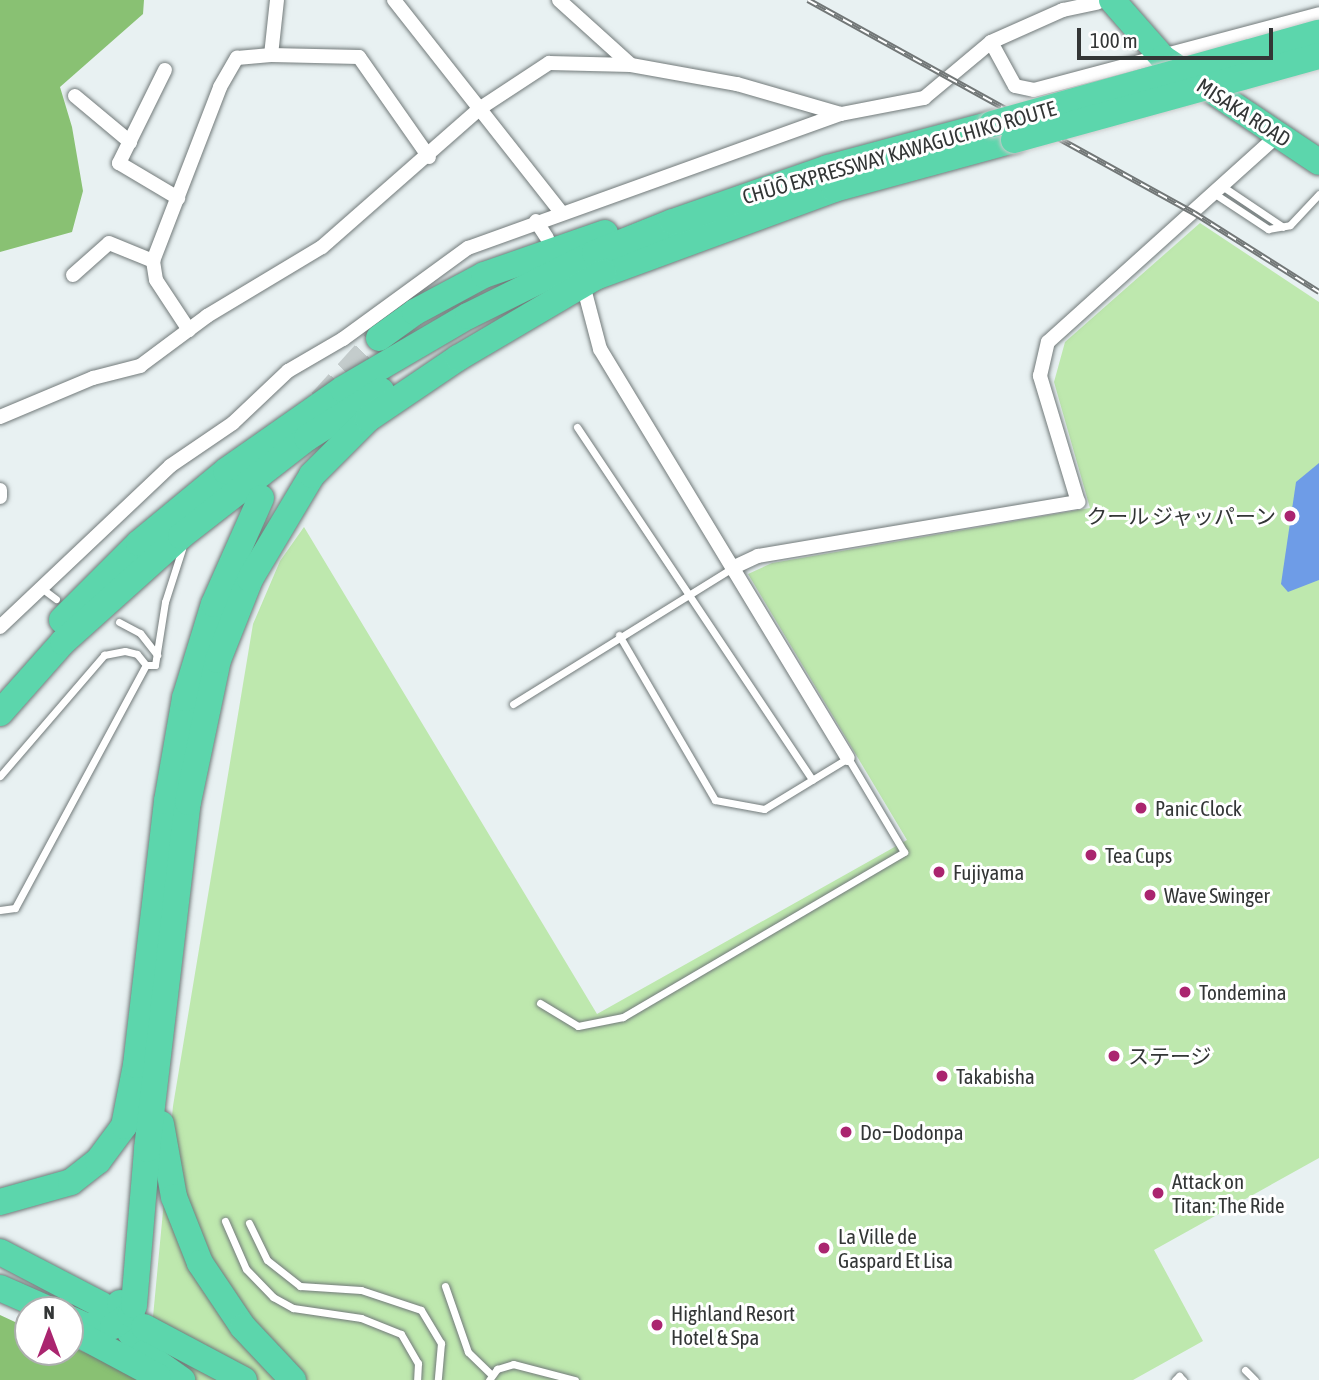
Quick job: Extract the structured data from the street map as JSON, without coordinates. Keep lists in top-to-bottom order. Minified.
{"streets":{"highway":["MISAKA ROAD","CHŪŌ EXPRESSWAY KAWAGUCHIKO ROUTE"]},"places":["クール ジャッパーン","Panic Clock","Tea Cups","Fujiyama","Wave Swinger","Tondemina","ステージ","Takabisha","DoｰDodonpa","Attack on Titan: The Ride","La Ville de Gaspard Et Lisa","Highland Resort Hotel & Spa"],"scale_bar":"100 m","north":"top"}
